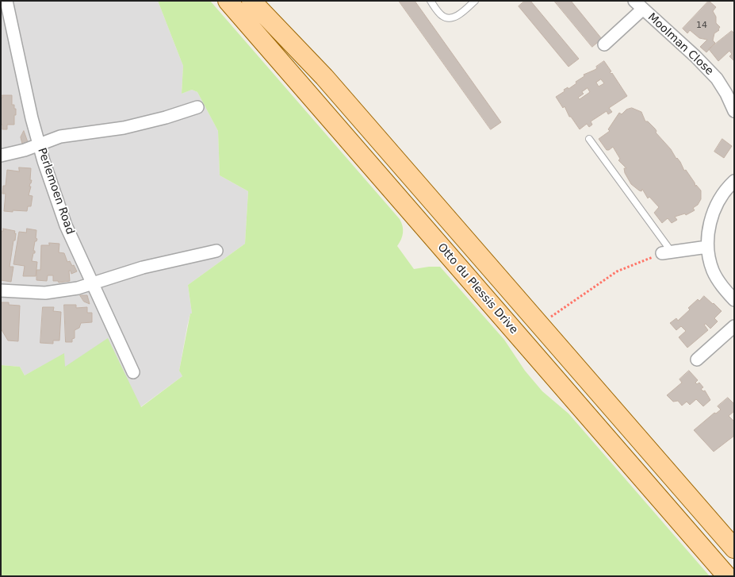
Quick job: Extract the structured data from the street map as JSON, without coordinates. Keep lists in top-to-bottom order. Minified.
{"streets":{"main road":["Otto du Plessis Drive"],"street":["Moolman Close","Perlemoen Road"]},"house_numbers":["14"]}
